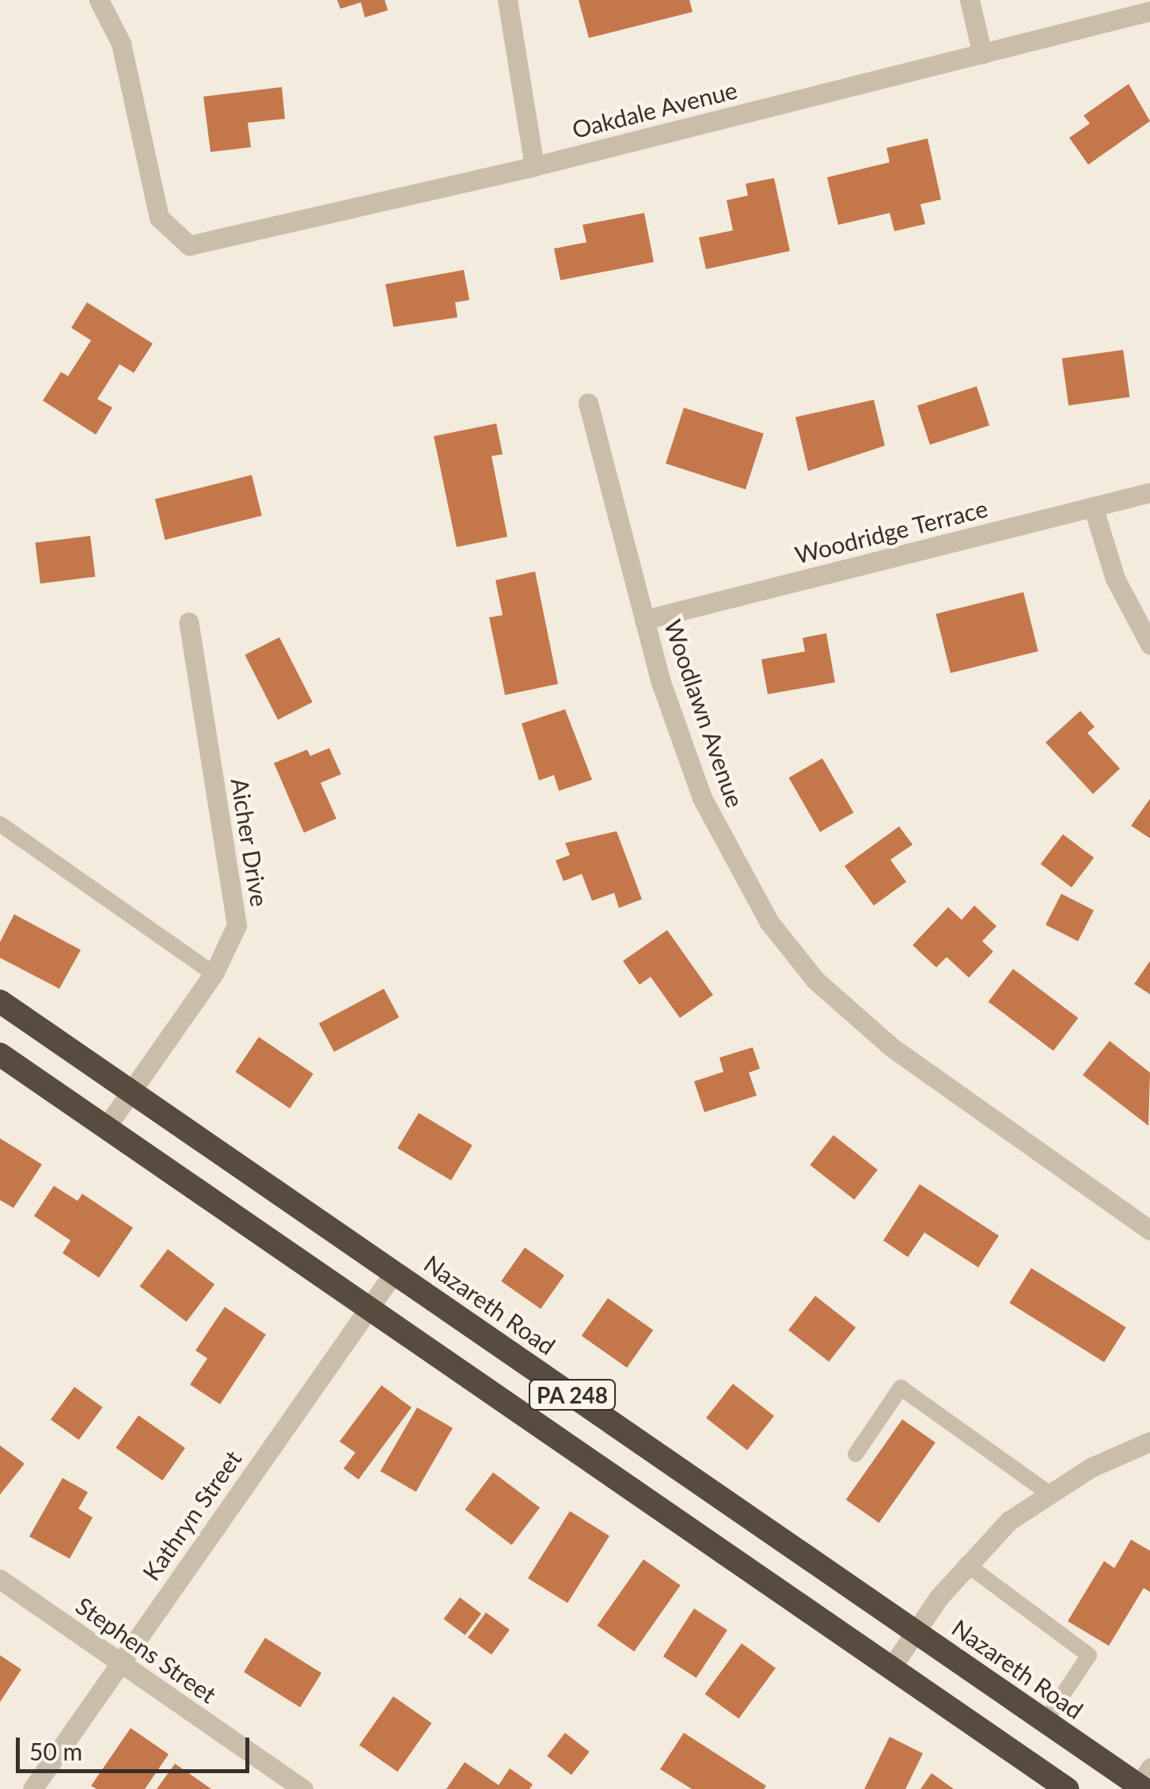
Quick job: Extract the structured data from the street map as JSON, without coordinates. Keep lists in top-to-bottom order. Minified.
{"streets":{"highway":["Nazareth Road","PA 248"],"street":["Oakdale Avenue","Woodridge Terrace","Woodlawn Avenue","Aicher Drive","Kathryn Street","Stephens Street"]},"crossings":[["Woodridge Terrace","Woodlawn Avenue"],["Aicher Drive","Nazareth Road"],["Aicher Drive","PA 248"],["Nazareth Road","Kathryn Street"],["PA 248","Kathryn Street"],["Kathryn Street","Stephens Street"]],"scale_bar":"50 m"}
